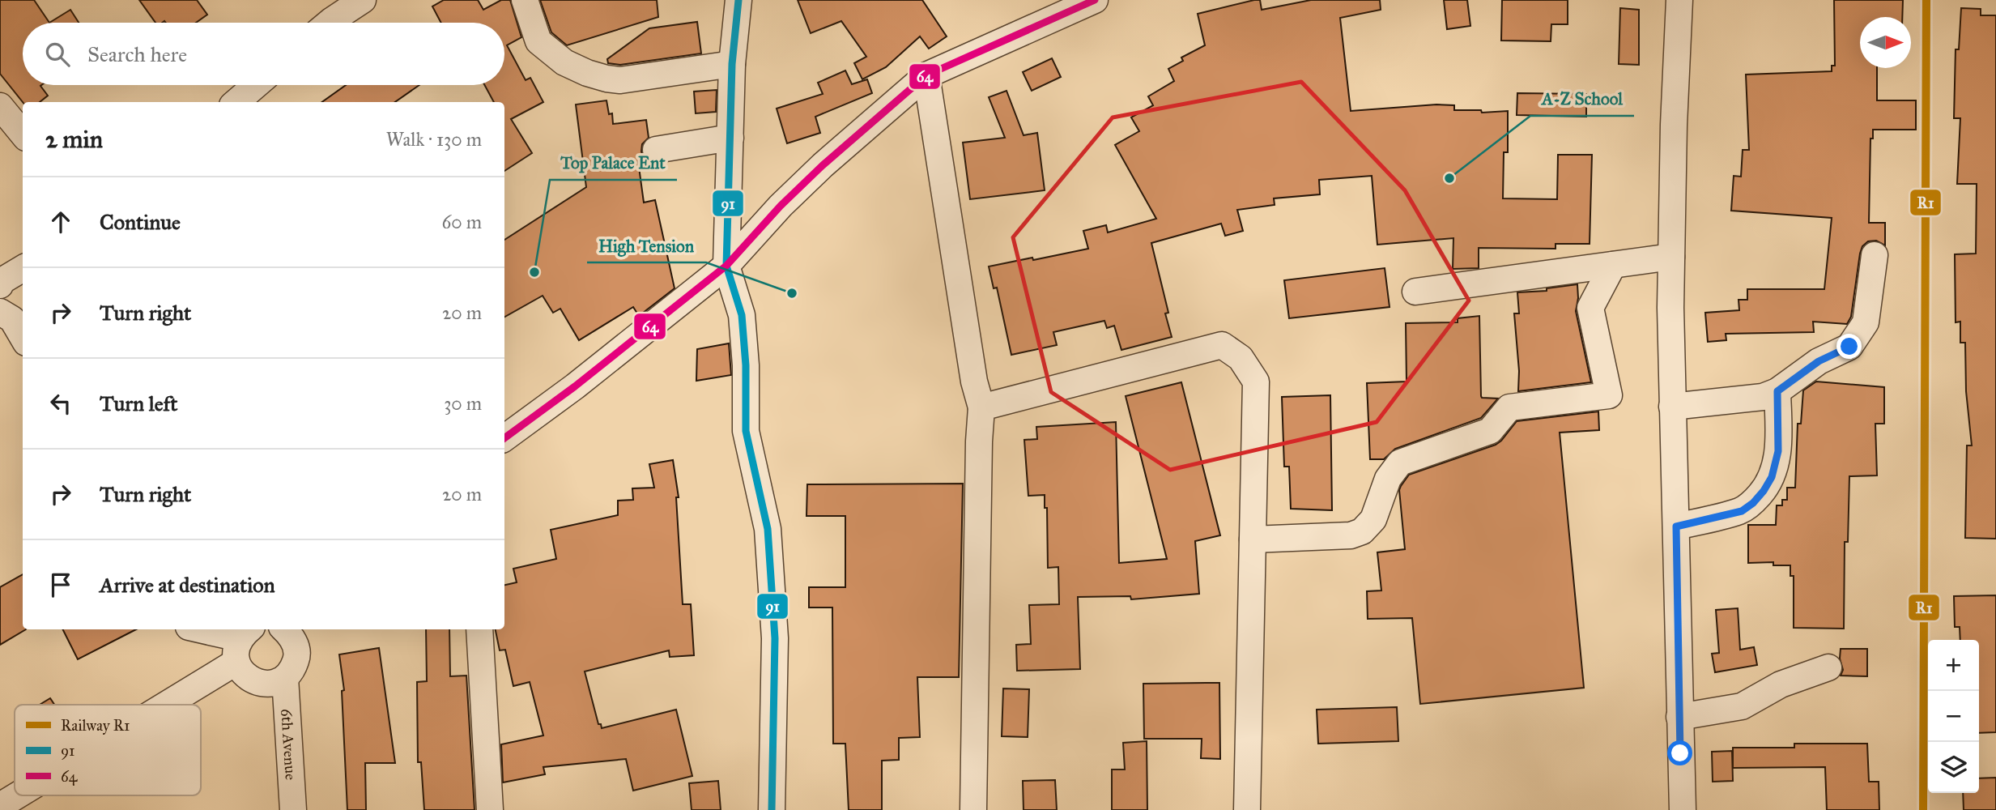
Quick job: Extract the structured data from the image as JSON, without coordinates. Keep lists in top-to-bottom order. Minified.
{"streets":{"street":["6th Avenue"]},"places":["A-Z School","Top Palace Ent","High Tension"],"lines":["rail line R1","transit line 91","transit line 64"],"legend":["Railway R1","91","64"],"north":"right","page":{"search":"Search here","heading":["2 min","Walk · 130 m"],"list":[["Continue","60 m"],["Turn right","20 m"],["Turn left","30 m"],["Turn right","20 m"],"Arrive at destination"],"map_buttons":["+","−"]}}
